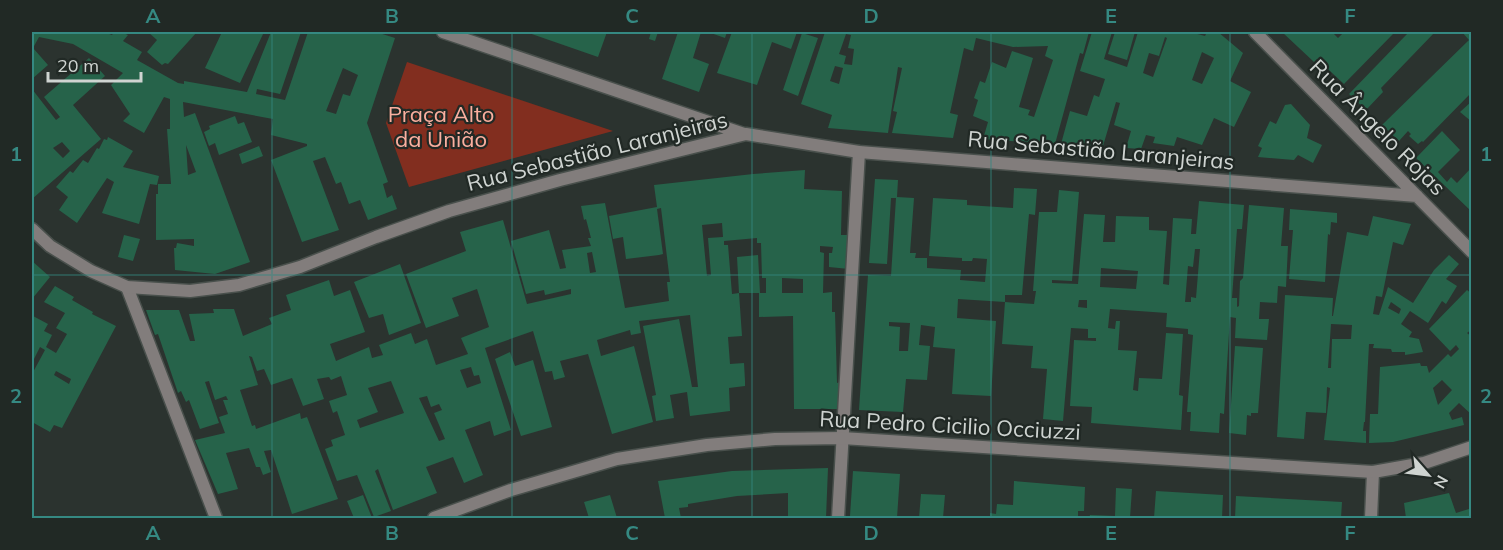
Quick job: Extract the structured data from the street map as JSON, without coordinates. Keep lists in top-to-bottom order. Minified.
{"streets":{"street":["Rua Ângelo Rojas","Rua Sebastião Laranjeiras","Rua Pedro Cicilio Occiuzzi"]},"crossings":[["Rua Ângelo Rojas","Rua Sebastião Laranjeiras"]],"parks":["Praça Alto da União"],"scale_bar":"20 m","north":"bottom right","grid":{"columns":["A","B","C","D","E","F"],"rows":["1","2"]}}
